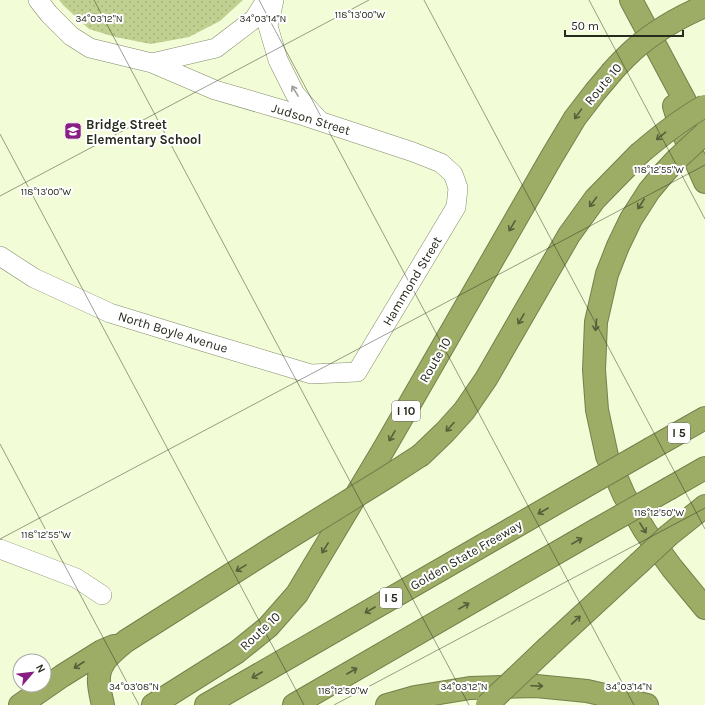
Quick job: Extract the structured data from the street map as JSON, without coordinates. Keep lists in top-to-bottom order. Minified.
{"streets":{"highway":["Route 10","I 10","I 5","Golden State Freeway"],"street":["Judson Street","Hammond Street","North Boyle Avenue"]},"crossings":[["Judson Street","Hammond Street"],["Hammond Street","North Boyle Avenue"]],"places":{"school or university":["Bridge Street Elementary School"]},"scale_bar":"50 m","north":"top right","coordinates":["118°13'00\"W","34°03'12\"N","34°03'14\"N","118°12'55\"W","118°12'50\"W","34°03'08\"N"]}
